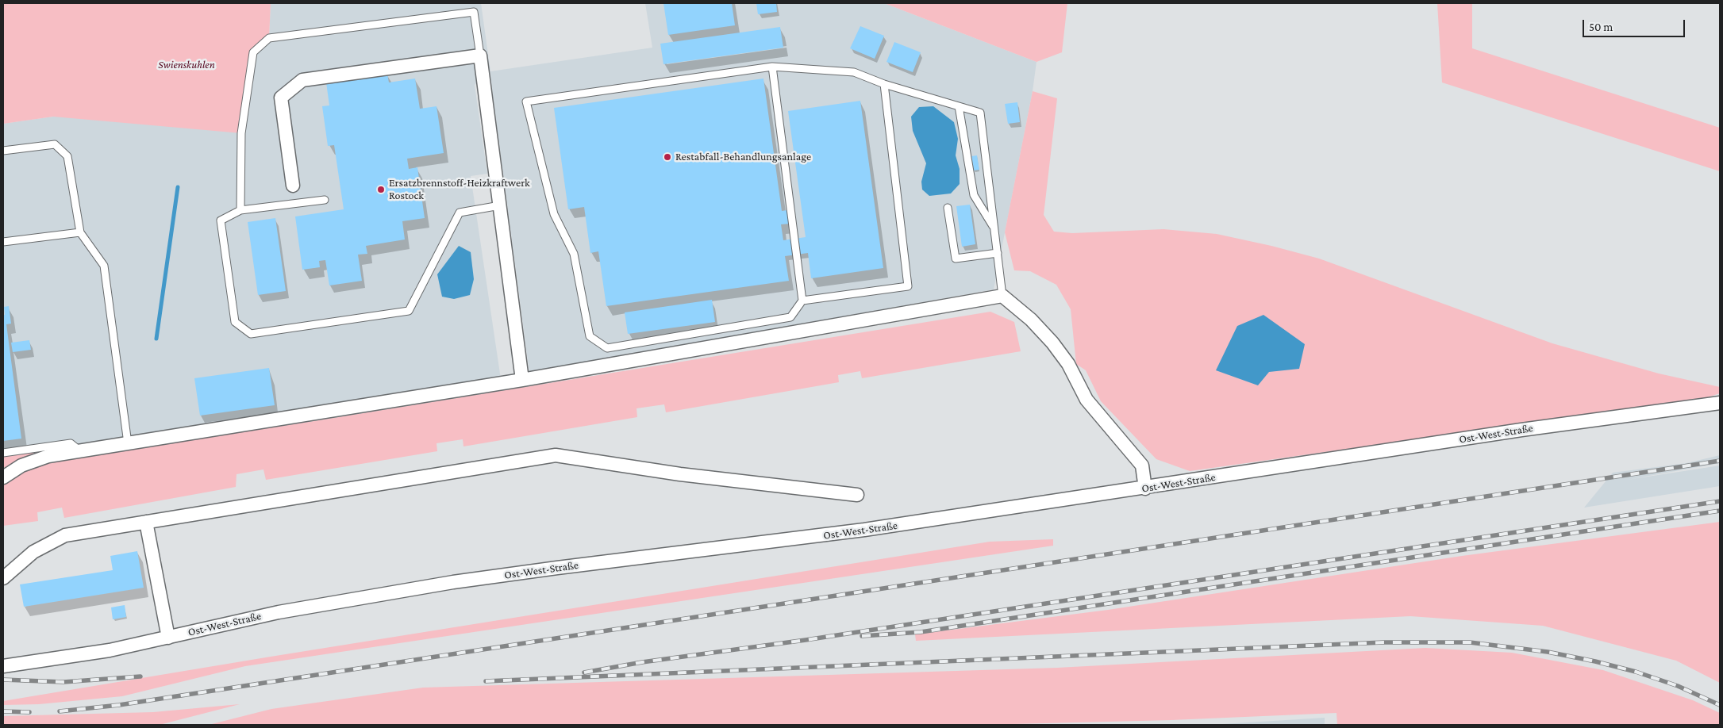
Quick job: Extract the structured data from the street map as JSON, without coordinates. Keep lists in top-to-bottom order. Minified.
{"streets":{"street":["Ost-West-Straße"]},"parks":["Swienskuhlen"],"places":["Restabfall-Behandlungsanlage","Ersatzbrennstoff-Heizkraftwerk Rostock"],"scale_bar":"50 m"}
